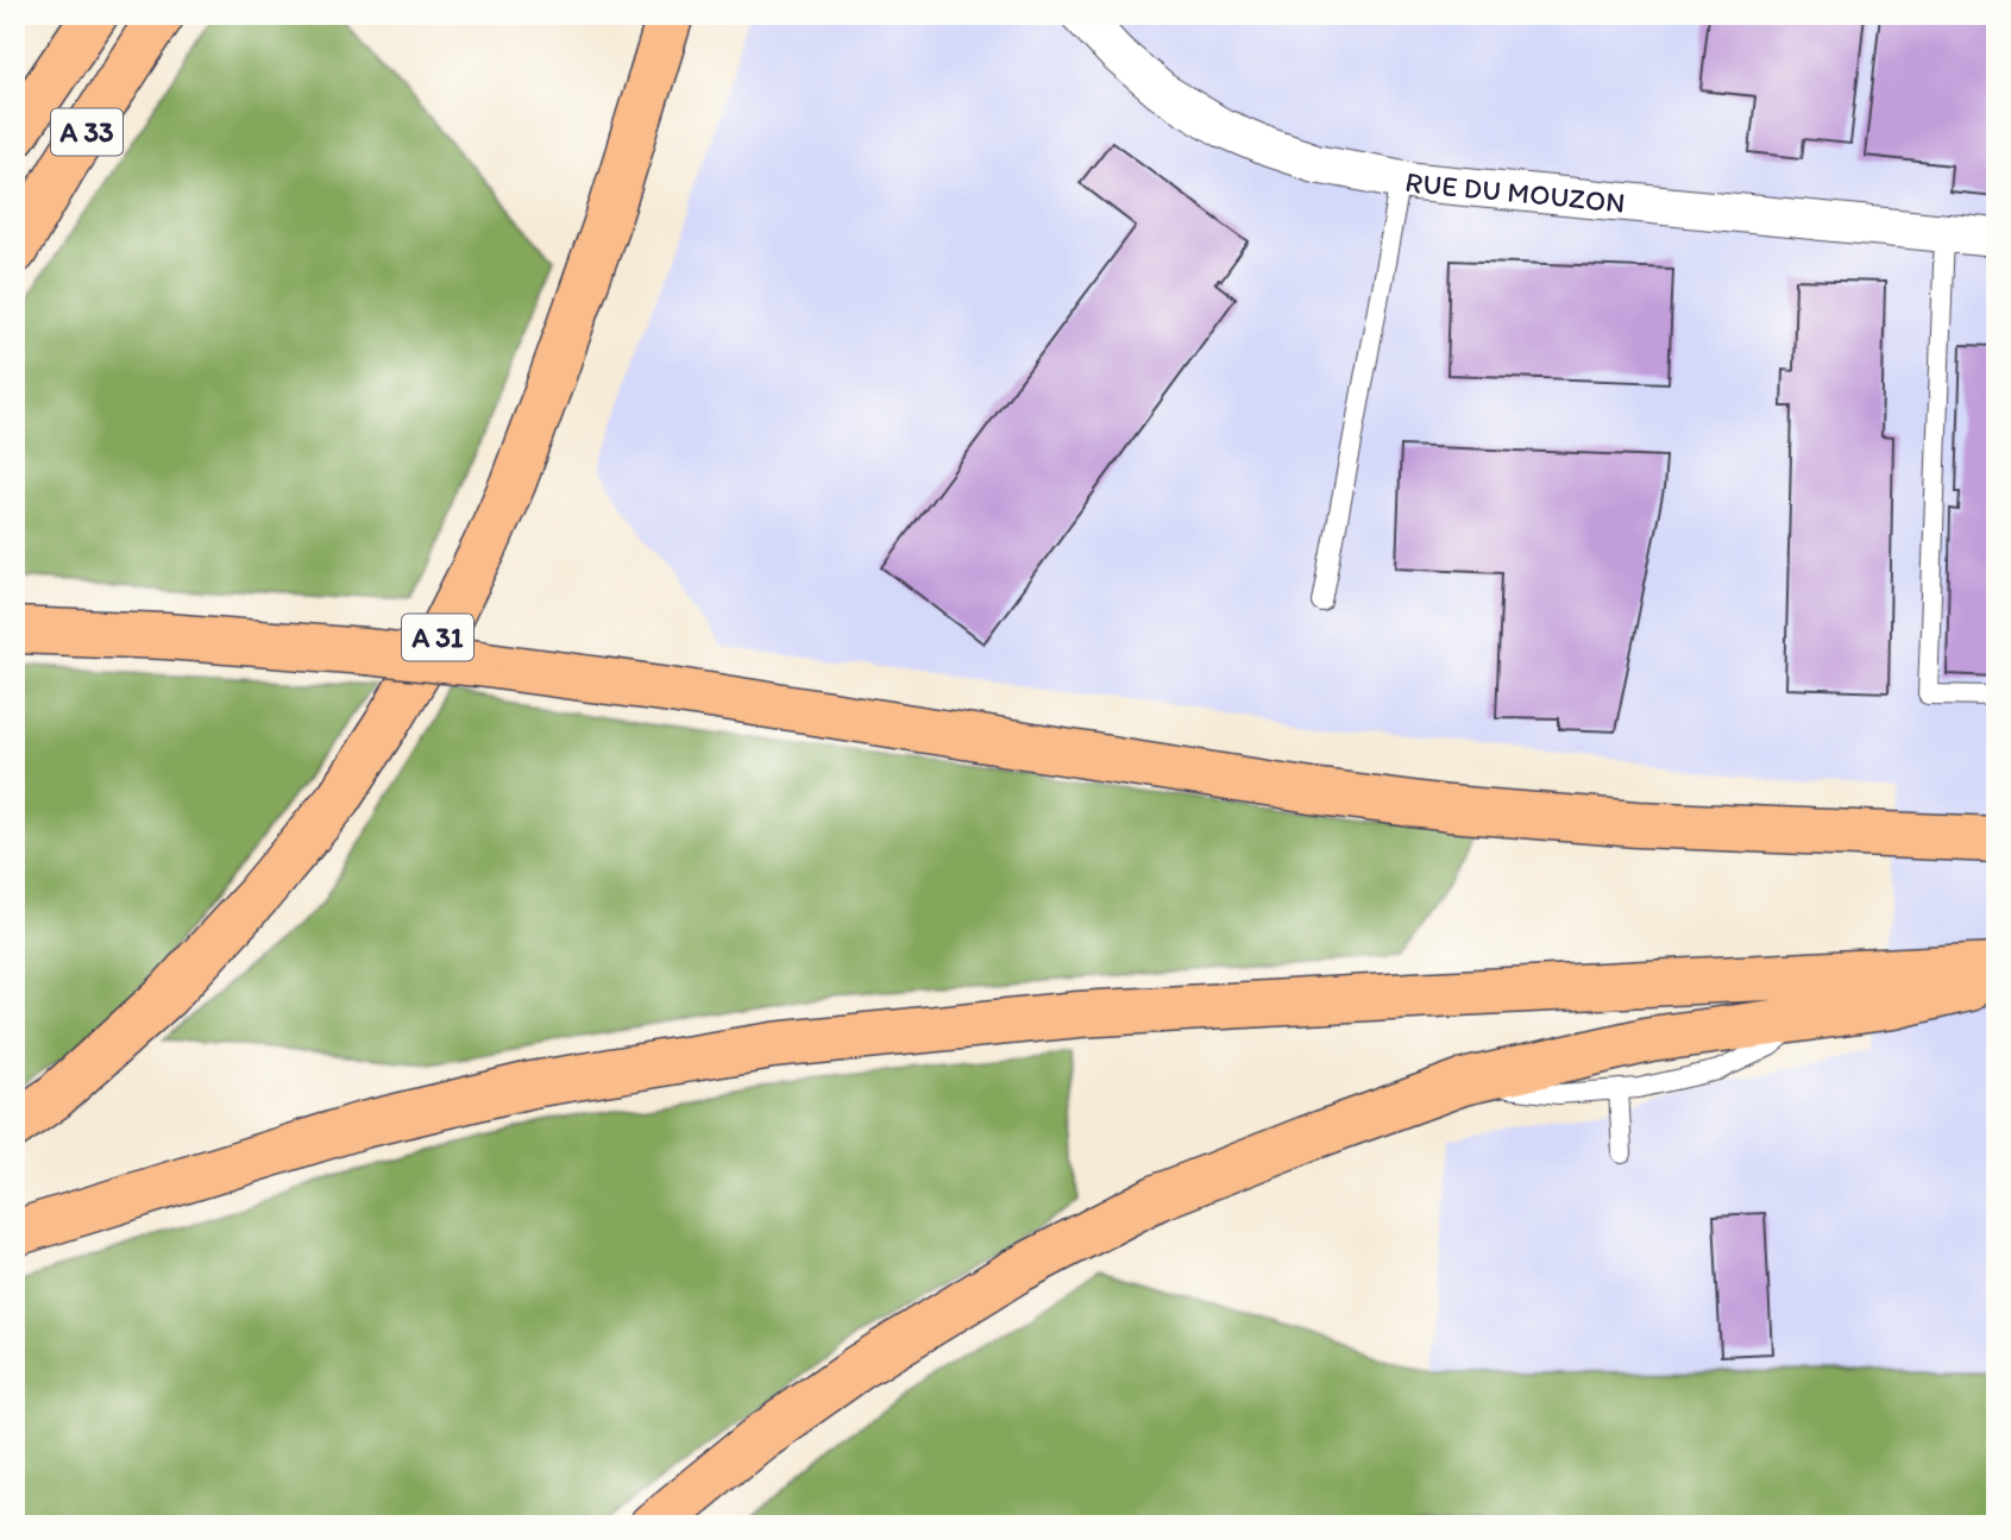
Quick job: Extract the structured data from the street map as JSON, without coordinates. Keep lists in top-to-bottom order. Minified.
{"streets":{"highway":["A 33","A 31"],"street":["RUE DU MOUZON"]}}
